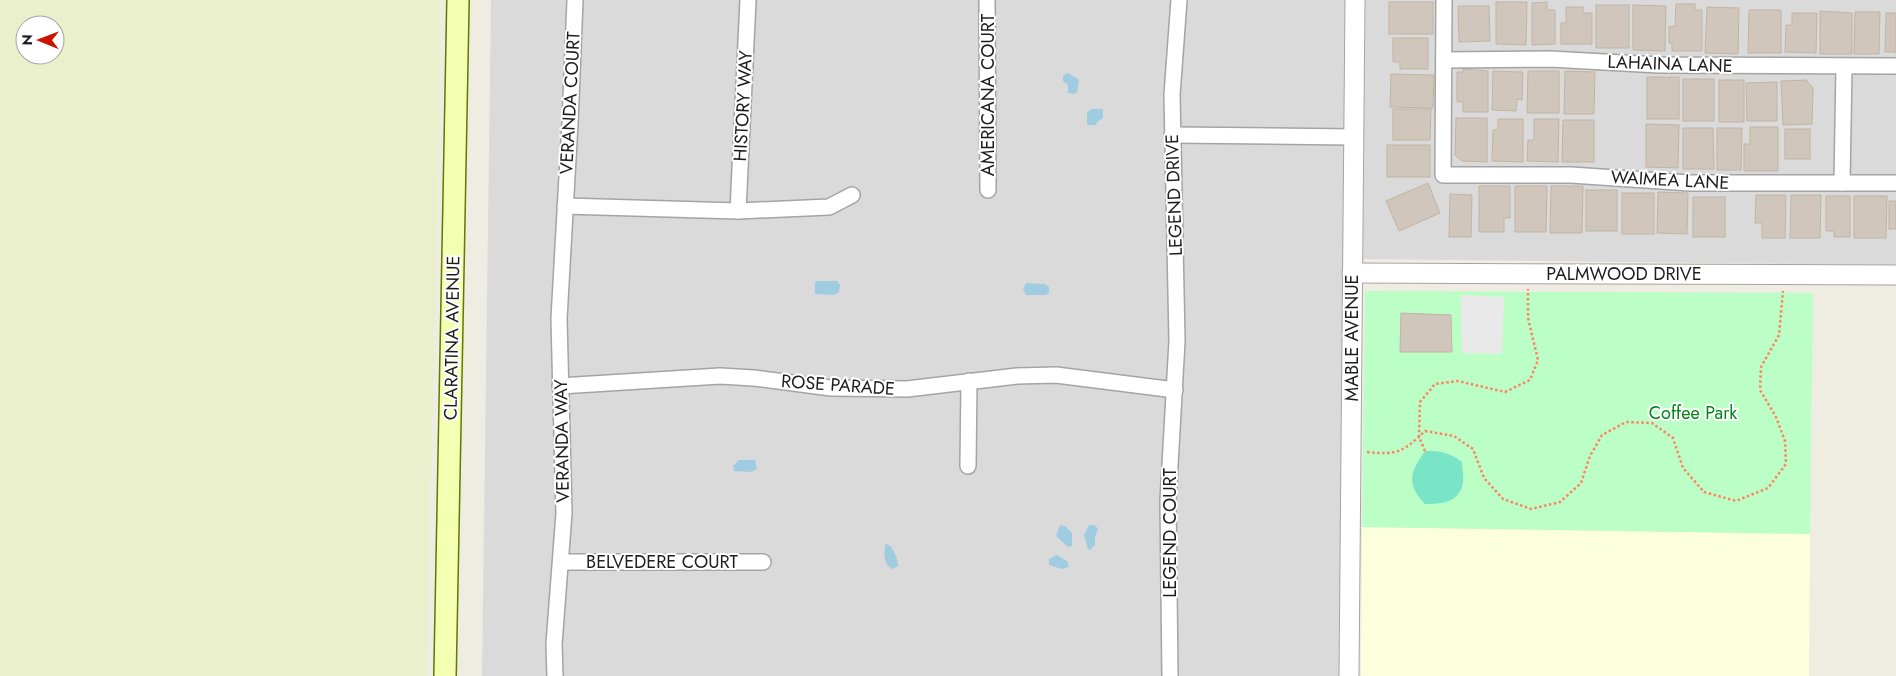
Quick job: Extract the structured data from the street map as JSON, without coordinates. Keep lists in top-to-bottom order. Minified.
{"streets":{"main road":["CLARATINA AVENUE"],"street":["LAHAINA LANE","AMERICANA COURT","VERANDA COURT","HISTORY WAY","WAIMEA LANE","LEGEND DRIVE","PALMWOOD DRIVE","MABLE AVENUE","ROSE PARADE","VERANDA WAY","LEGEND COURT","BELVEDERE COURT"]},"crossings":[["LAHAINA LANE","WAIMEA LANE"],["VERANDA COURT","VERANDA WAY"],["LEGEND DRIVE","ROSE PARADE"],["LEGEND DRIVE","LEGEND COURT"],["PALMWOOD DRIVE","MABLE AVENUE"],["ROSE PARADE","VERANDA WAY"],["ROSE PARADE","LEGEND COURT"],["VERANDA WAY","BELVEDERE COURT"]],"parks":["Coffee Park"],"north":"left"}
